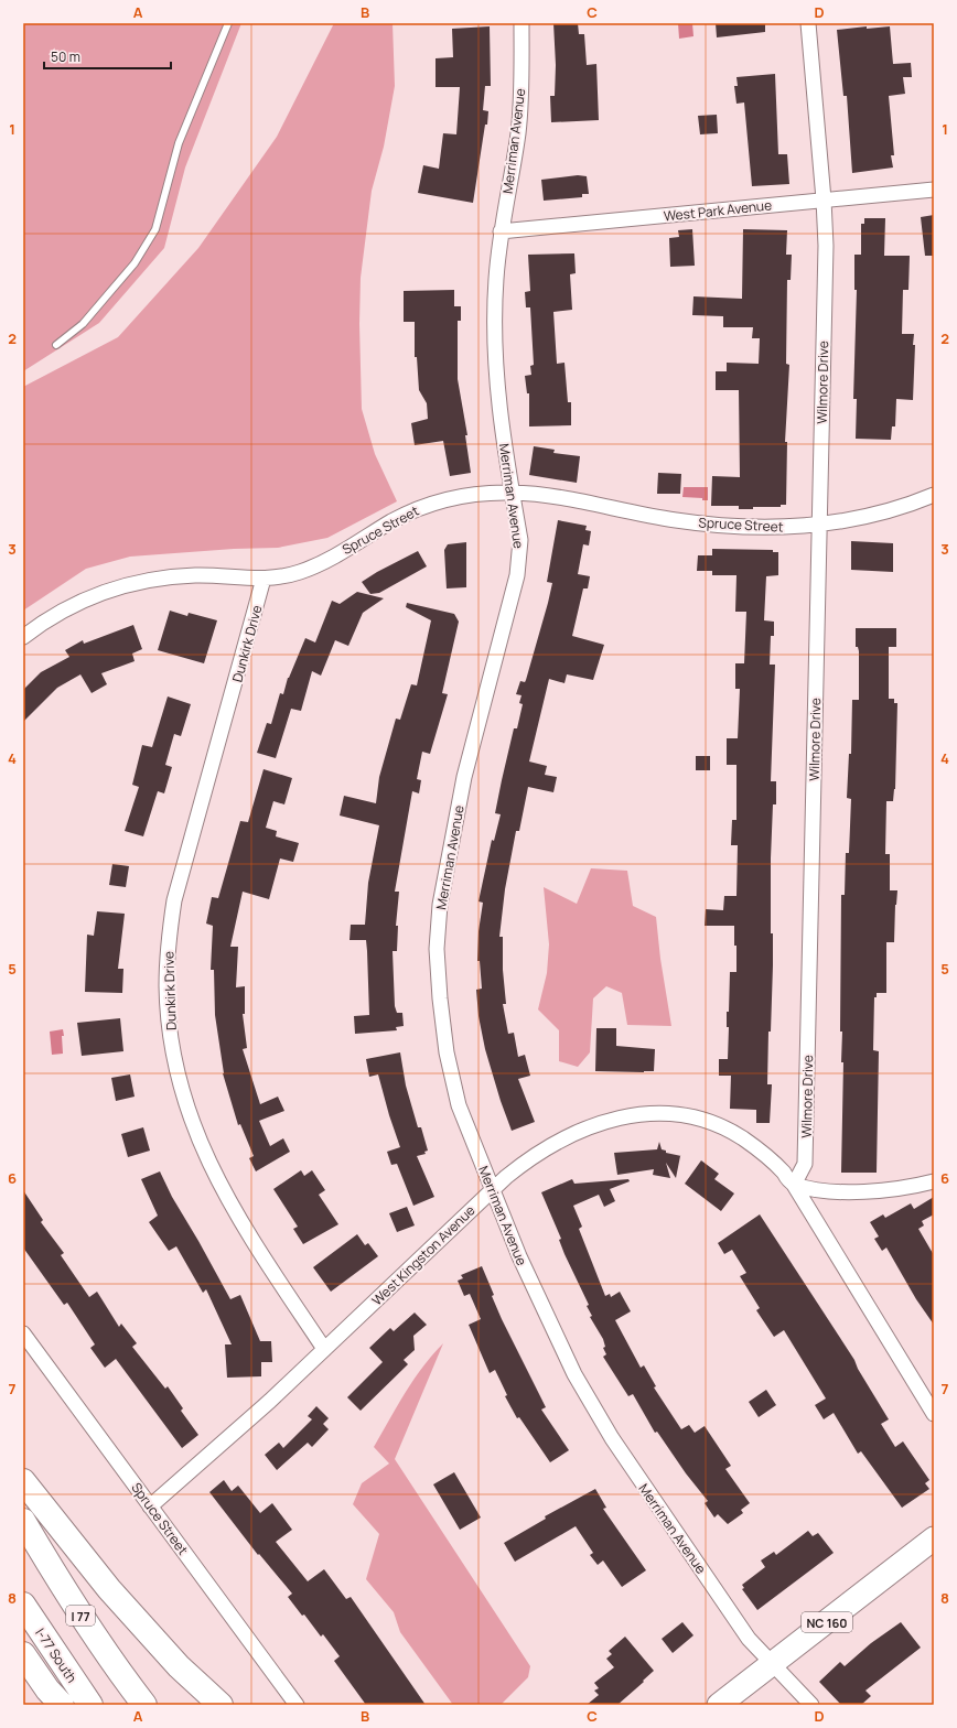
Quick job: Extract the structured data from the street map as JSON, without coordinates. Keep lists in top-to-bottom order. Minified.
{"streets":{"highway":["I 77","I-77 South"],"main road":["NC 160"],"street":["Merriman Avenue","West Park Avenue","Wilmore Drive","Spruce Street","Dunkirk Drive","West Kingston Avenue"]},"crossings":[["Merriman Avenue","West Park Avenue"],["Merriman Avenue","Spruce Street"],["Merriman Avenue","West Kingston Avenue"],["Merriman Avenue","NC 160"],["West Park Avenue","Wilmore Drive"],["Wilmore Drive","Spruce Street"],["Wilmore Drive","West Kingston Avenue"],["Spruce Street","Dunkirk Drive"],["Spruce Street","West Kingston Avenue"],["Dunkirk Drive","West Kingston Avenue"]],"scale_bar":"50 m","grid":{"columns":["A","B","C","D"],"rows":["1","2","3","4","5","6","7","8"]}}
